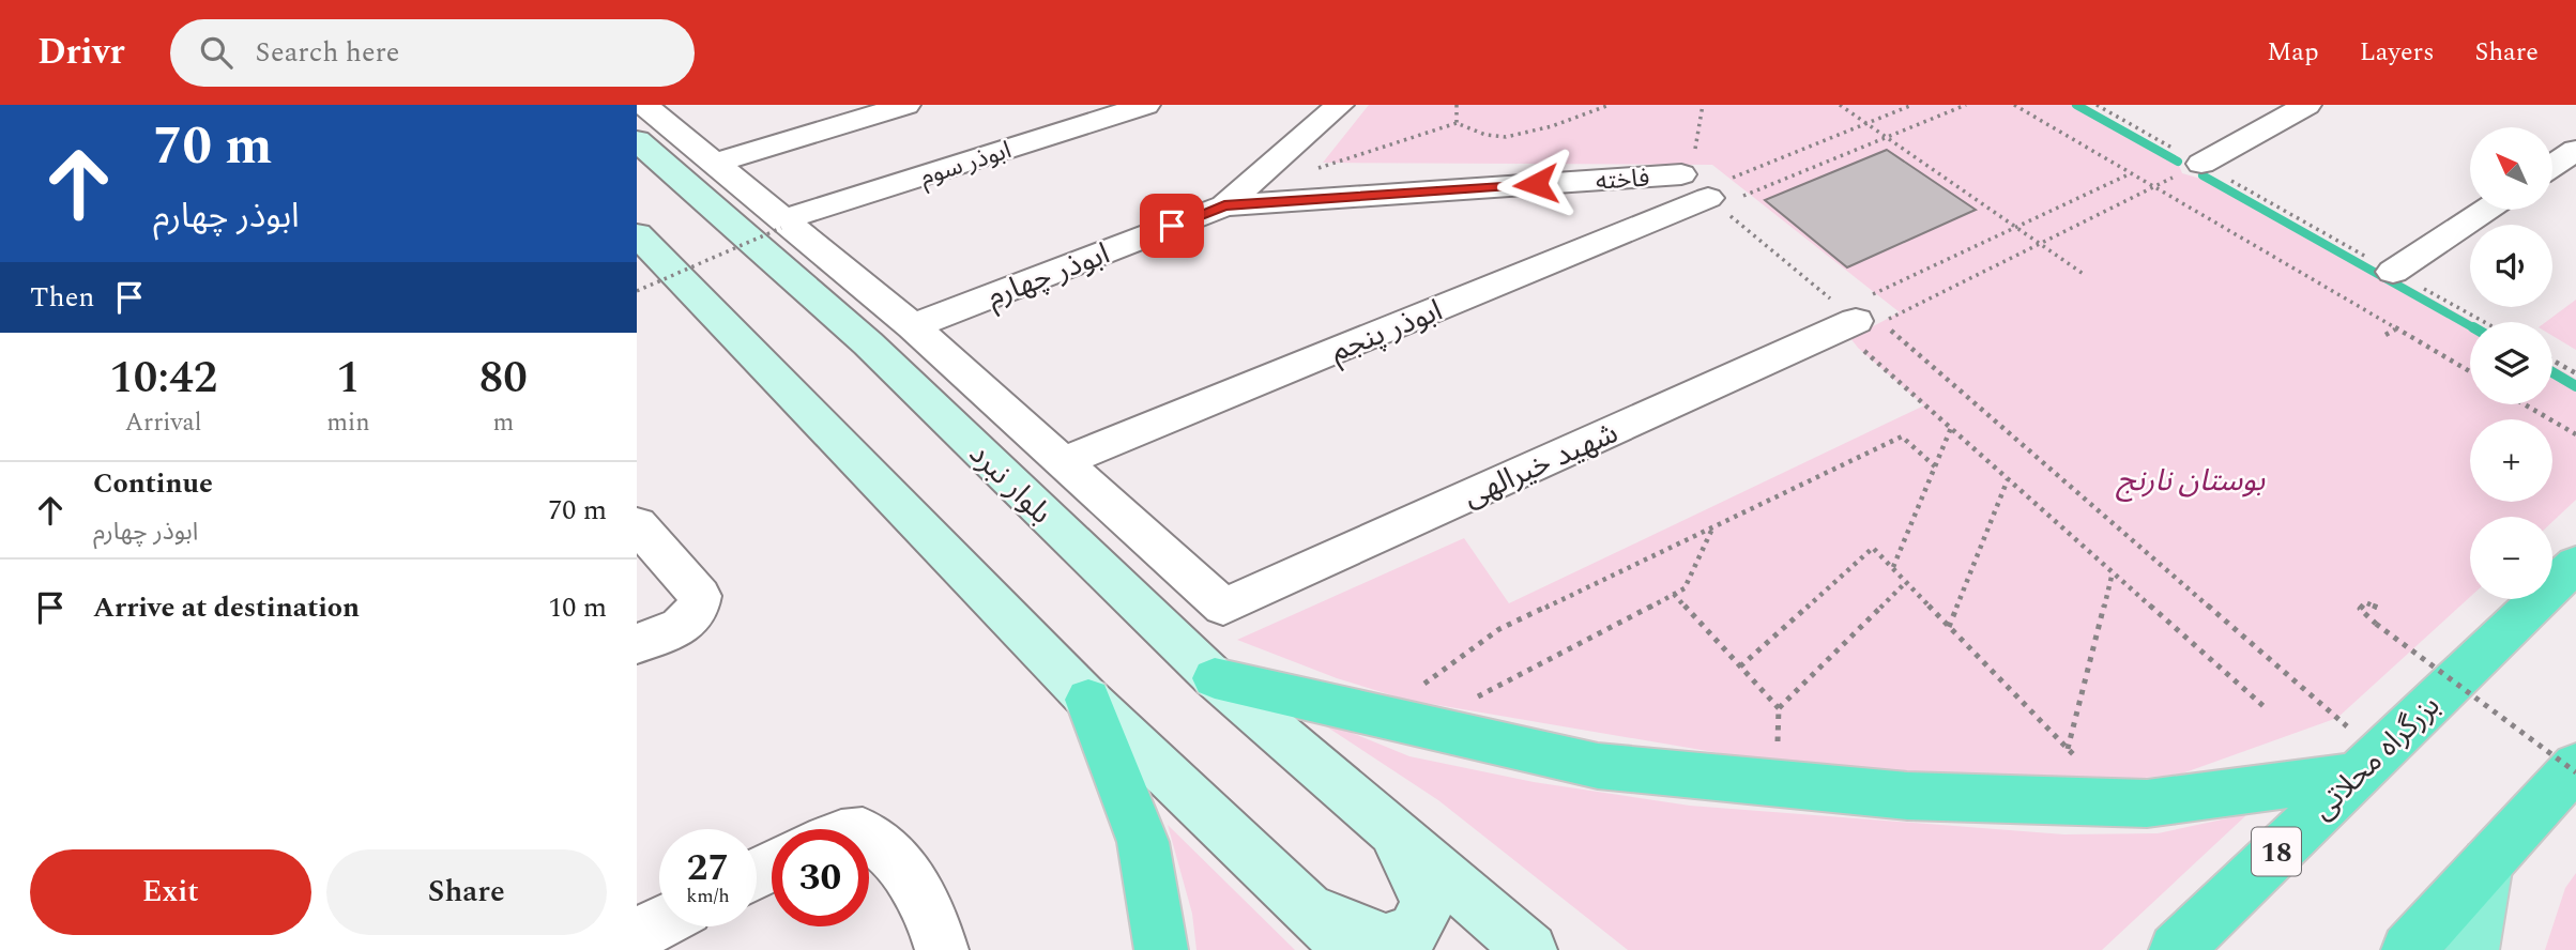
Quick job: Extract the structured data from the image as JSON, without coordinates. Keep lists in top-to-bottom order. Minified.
{"streets":{"highway":["بزرگراه محلاتی","18"],"main road":["بلوار نبرد"],"street":["ابوذر سوم","فاخته","ابوذر چهارم","ابوذر پنجم","شهید خیرالهی"]},"crossings":[["فاخته","ابوذر چهارم"],["ابوذر پنجم","شهید خیرالهی"]],"parks":["بوستان نارنج"],"north":"top left","page":{"header":"Drivr","search":"Search here","nav":["Map","Layers","Share"],"turn":["70 m","ابوذر چهارم"],"map_buttons":["+","−"],"then":"Then","eta":["10:42","Arrival","1","min","80","m"],"list":[{"name":"Continue","note":"ابوذر چهارم","value":"70 m"},{"name":"Arrive at destination","value":"10 m"}],"speed":"27 km/h","limit":"30","buttons":["Exit","Share"]}}
